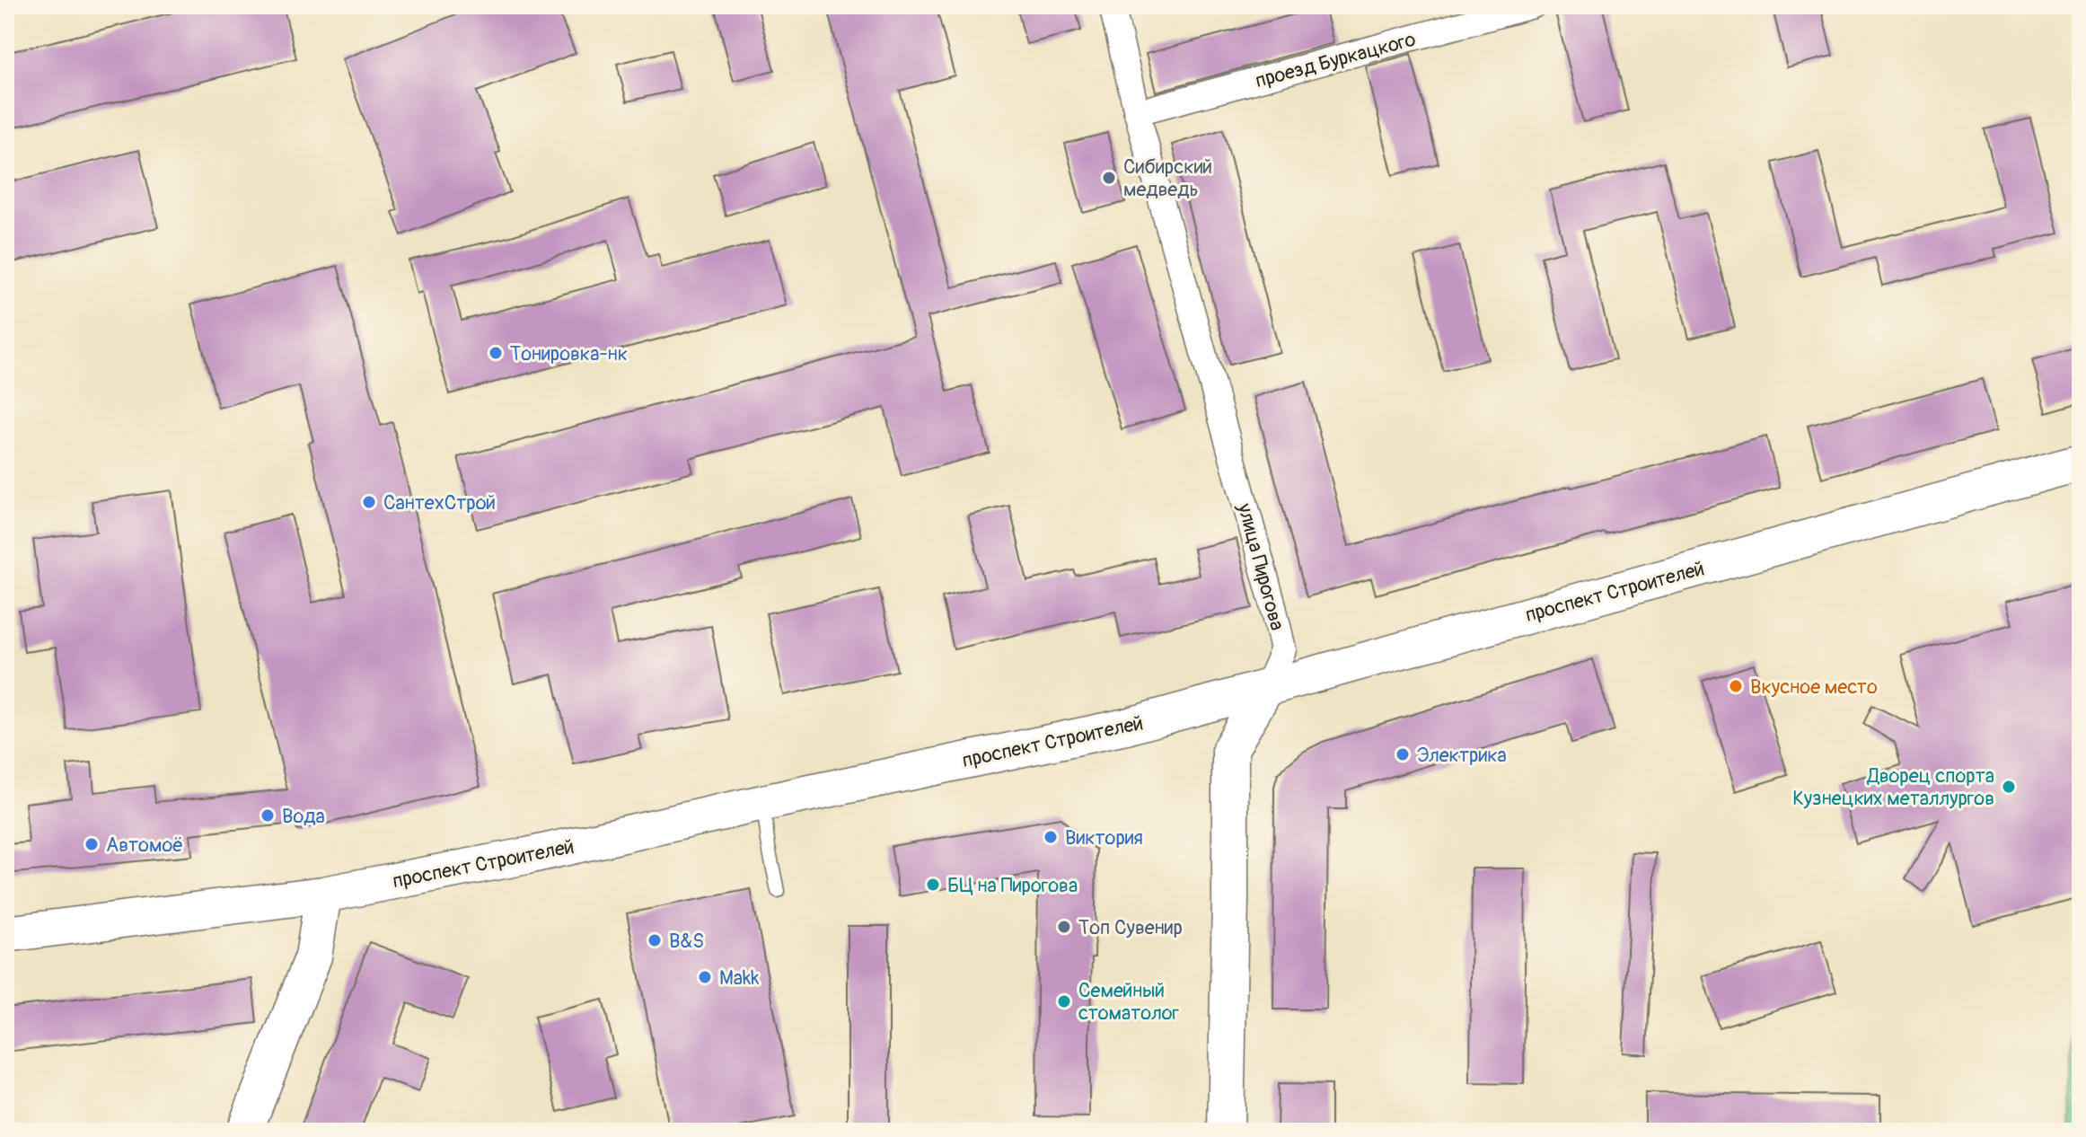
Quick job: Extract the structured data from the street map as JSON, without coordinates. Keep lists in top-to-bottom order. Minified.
{"streets":{"street":["проезд Буркацкого","улица Пирогова","проспект Строителей"]},"crossings":[["проезд Буркацкого","улица Пирогова"],["улица Пирогова","проспект Строителей"]],"places":["Сибирский медведь","Тонировка-нк","СантехСтрой","Вкусное место","Электрика","Дворец спорта Кузнецких металлургов","Вода","Виктория","Автомоё","БЦ на Пирогова","Топ Сувенир","B&S","Makk","Семейный стоматолог"]}
